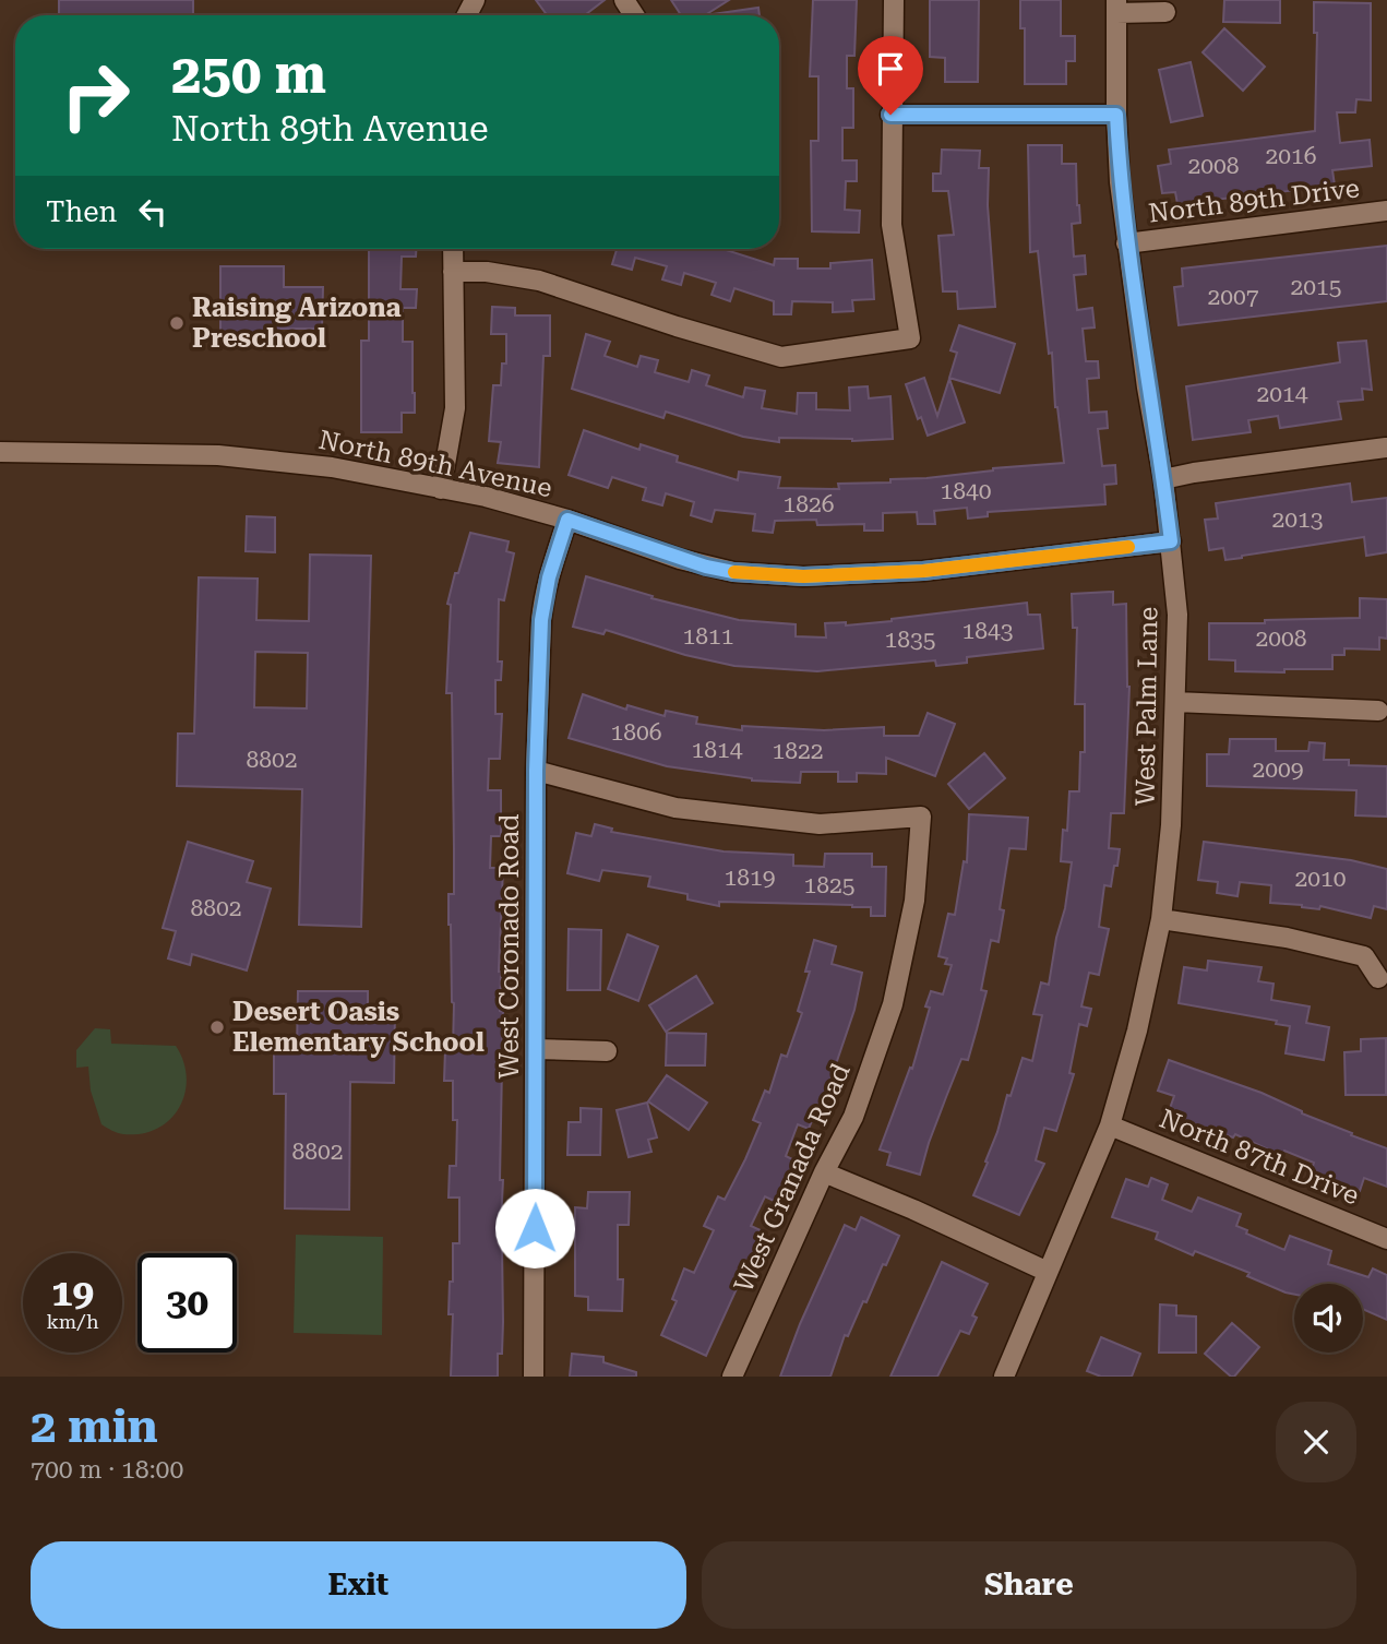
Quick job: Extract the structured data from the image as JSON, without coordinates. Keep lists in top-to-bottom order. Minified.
{"streets":{"street":["North 89th Drive","North 89th Avenue","West Palm Lane","West Coronado Road","North 87th Drive","West Granada Road"]},"crossings":[["North 89th Drive","West Palm Lane"],["North 89th Avenue","West Palm Lane"],["North 89th Avenue","West Coronado Road"],["West Palm Lane","North 87th Drive"],["West Coronado Road","West Granada Road"]],"places":["Raising Arizona Preschool","Desert Oasis Elementary School"],"house_numbers":["2016","2008","2015","2007","2014","1840","1826","2013","1843","1811","2008","1835","1806","1814","1822","8802","2009","1819","2010","1825","8802","8802"],"page":{"turn":["250 m","North 89th Avenue"],"then":"Then","speed":"19 km/h","limit":"30","heading":["2 min","700 m · 18:00"],"buttons":["Exit","Share"]}}
